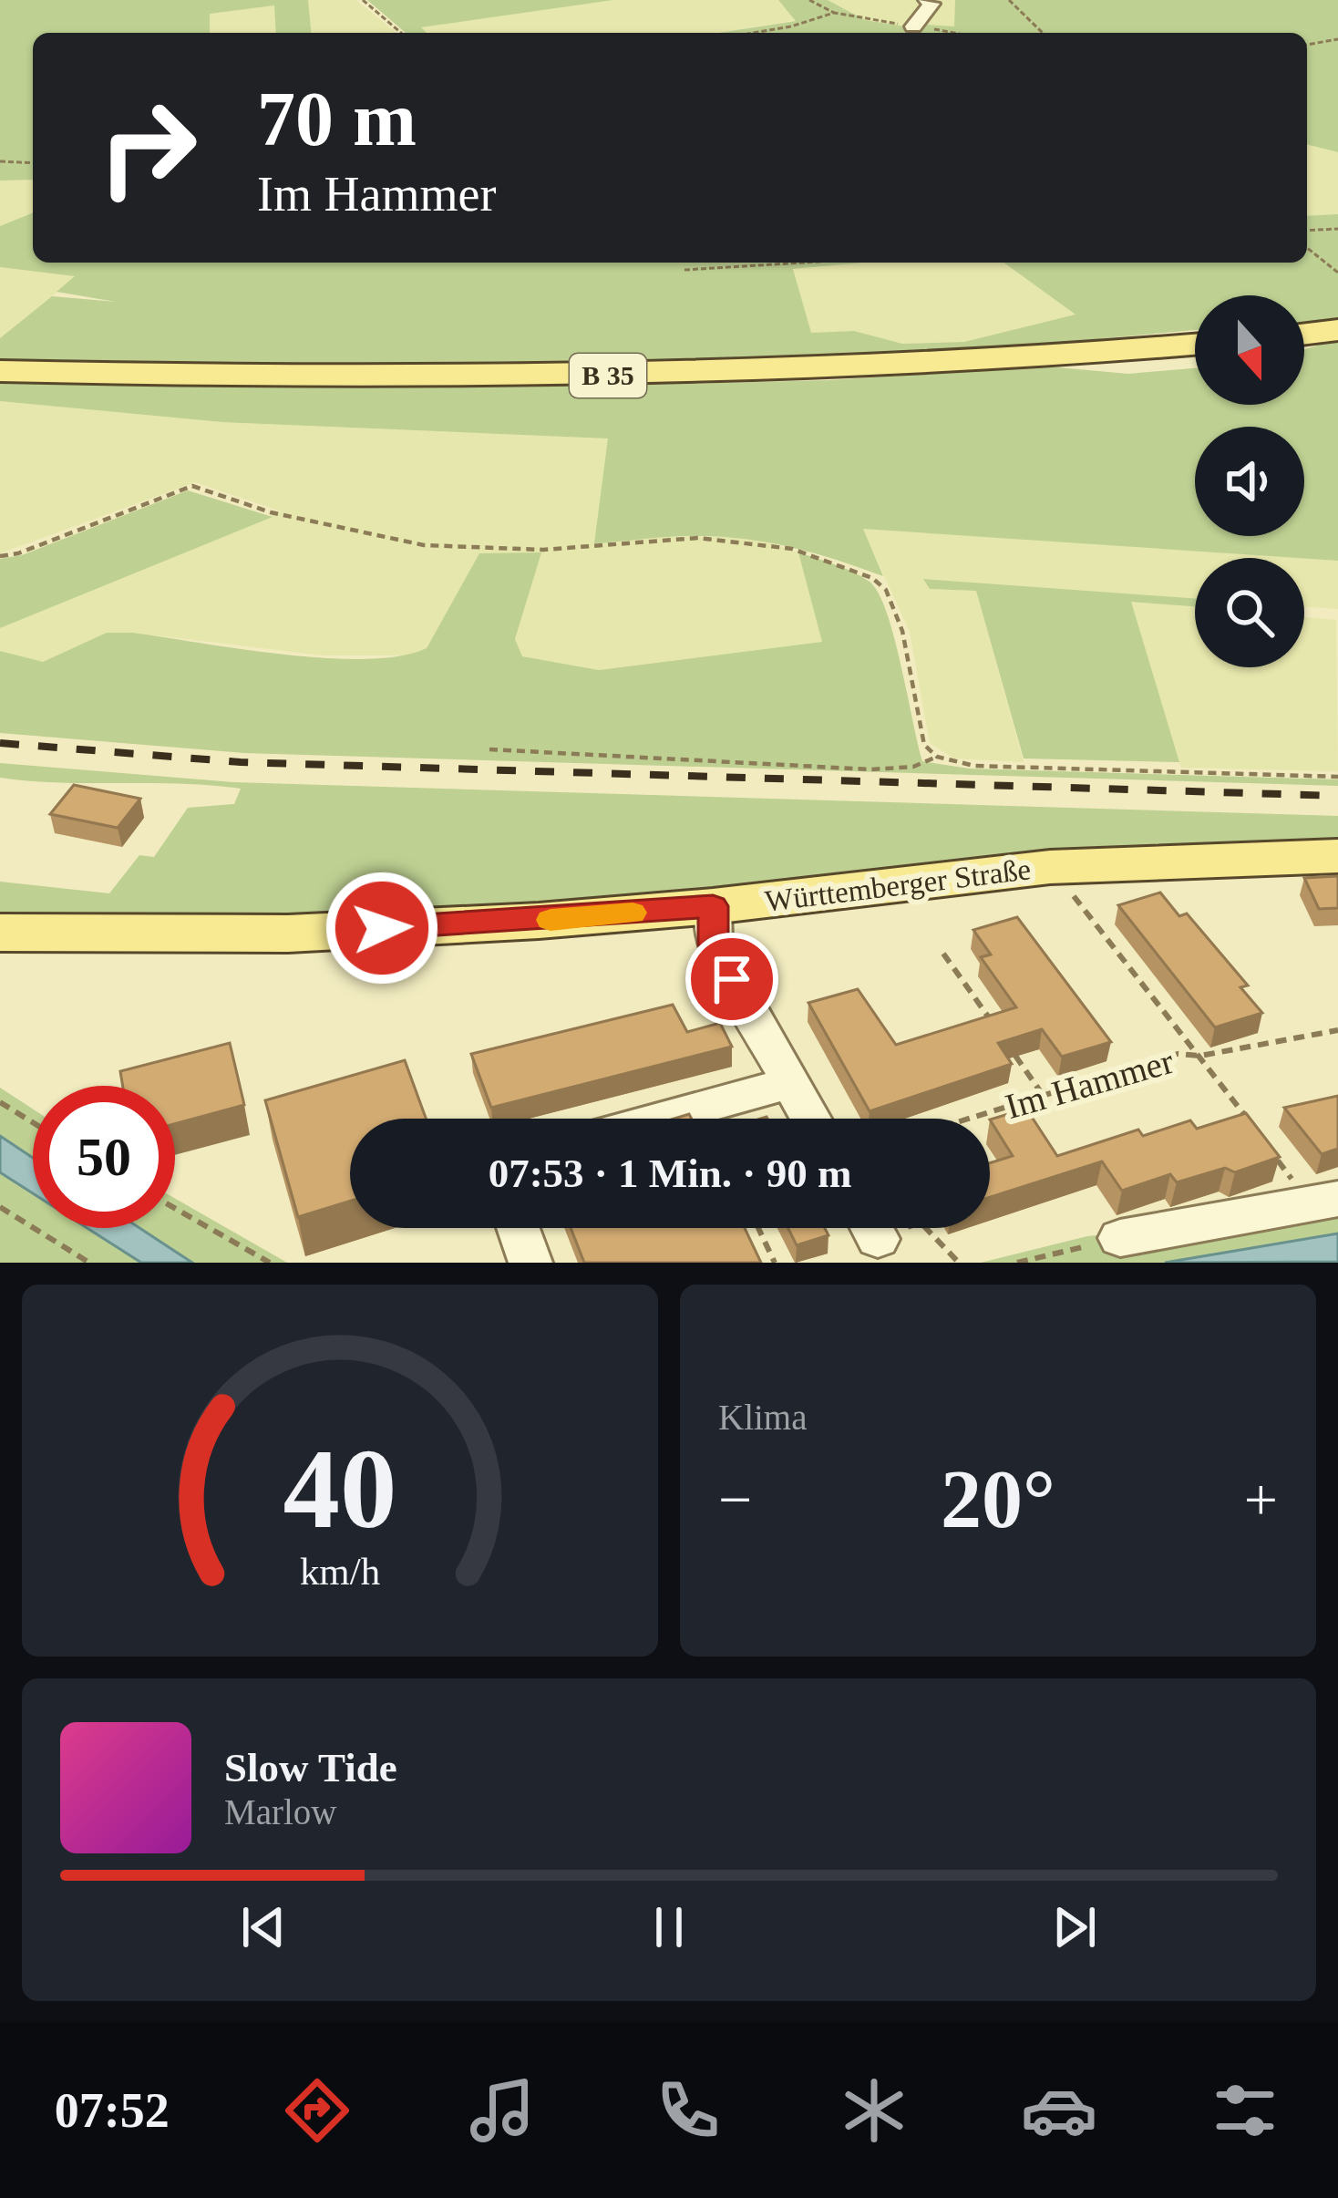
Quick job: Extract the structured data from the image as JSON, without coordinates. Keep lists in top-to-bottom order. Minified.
{"streets":{"main road":["B 35","Württemberger Straße"],"path":["Im Hammer"]},"north":"bottom","page":{"turn":["70 m","Im Hammer"],"limit":"50","trip":"07:53 · 1 Min. · 90 m","tile":"Klima","heat":["−","20°","+"],"song":["Slow Tide","Marlow"],"tabs":"07:52","gauge":["40","km/h"]}}
